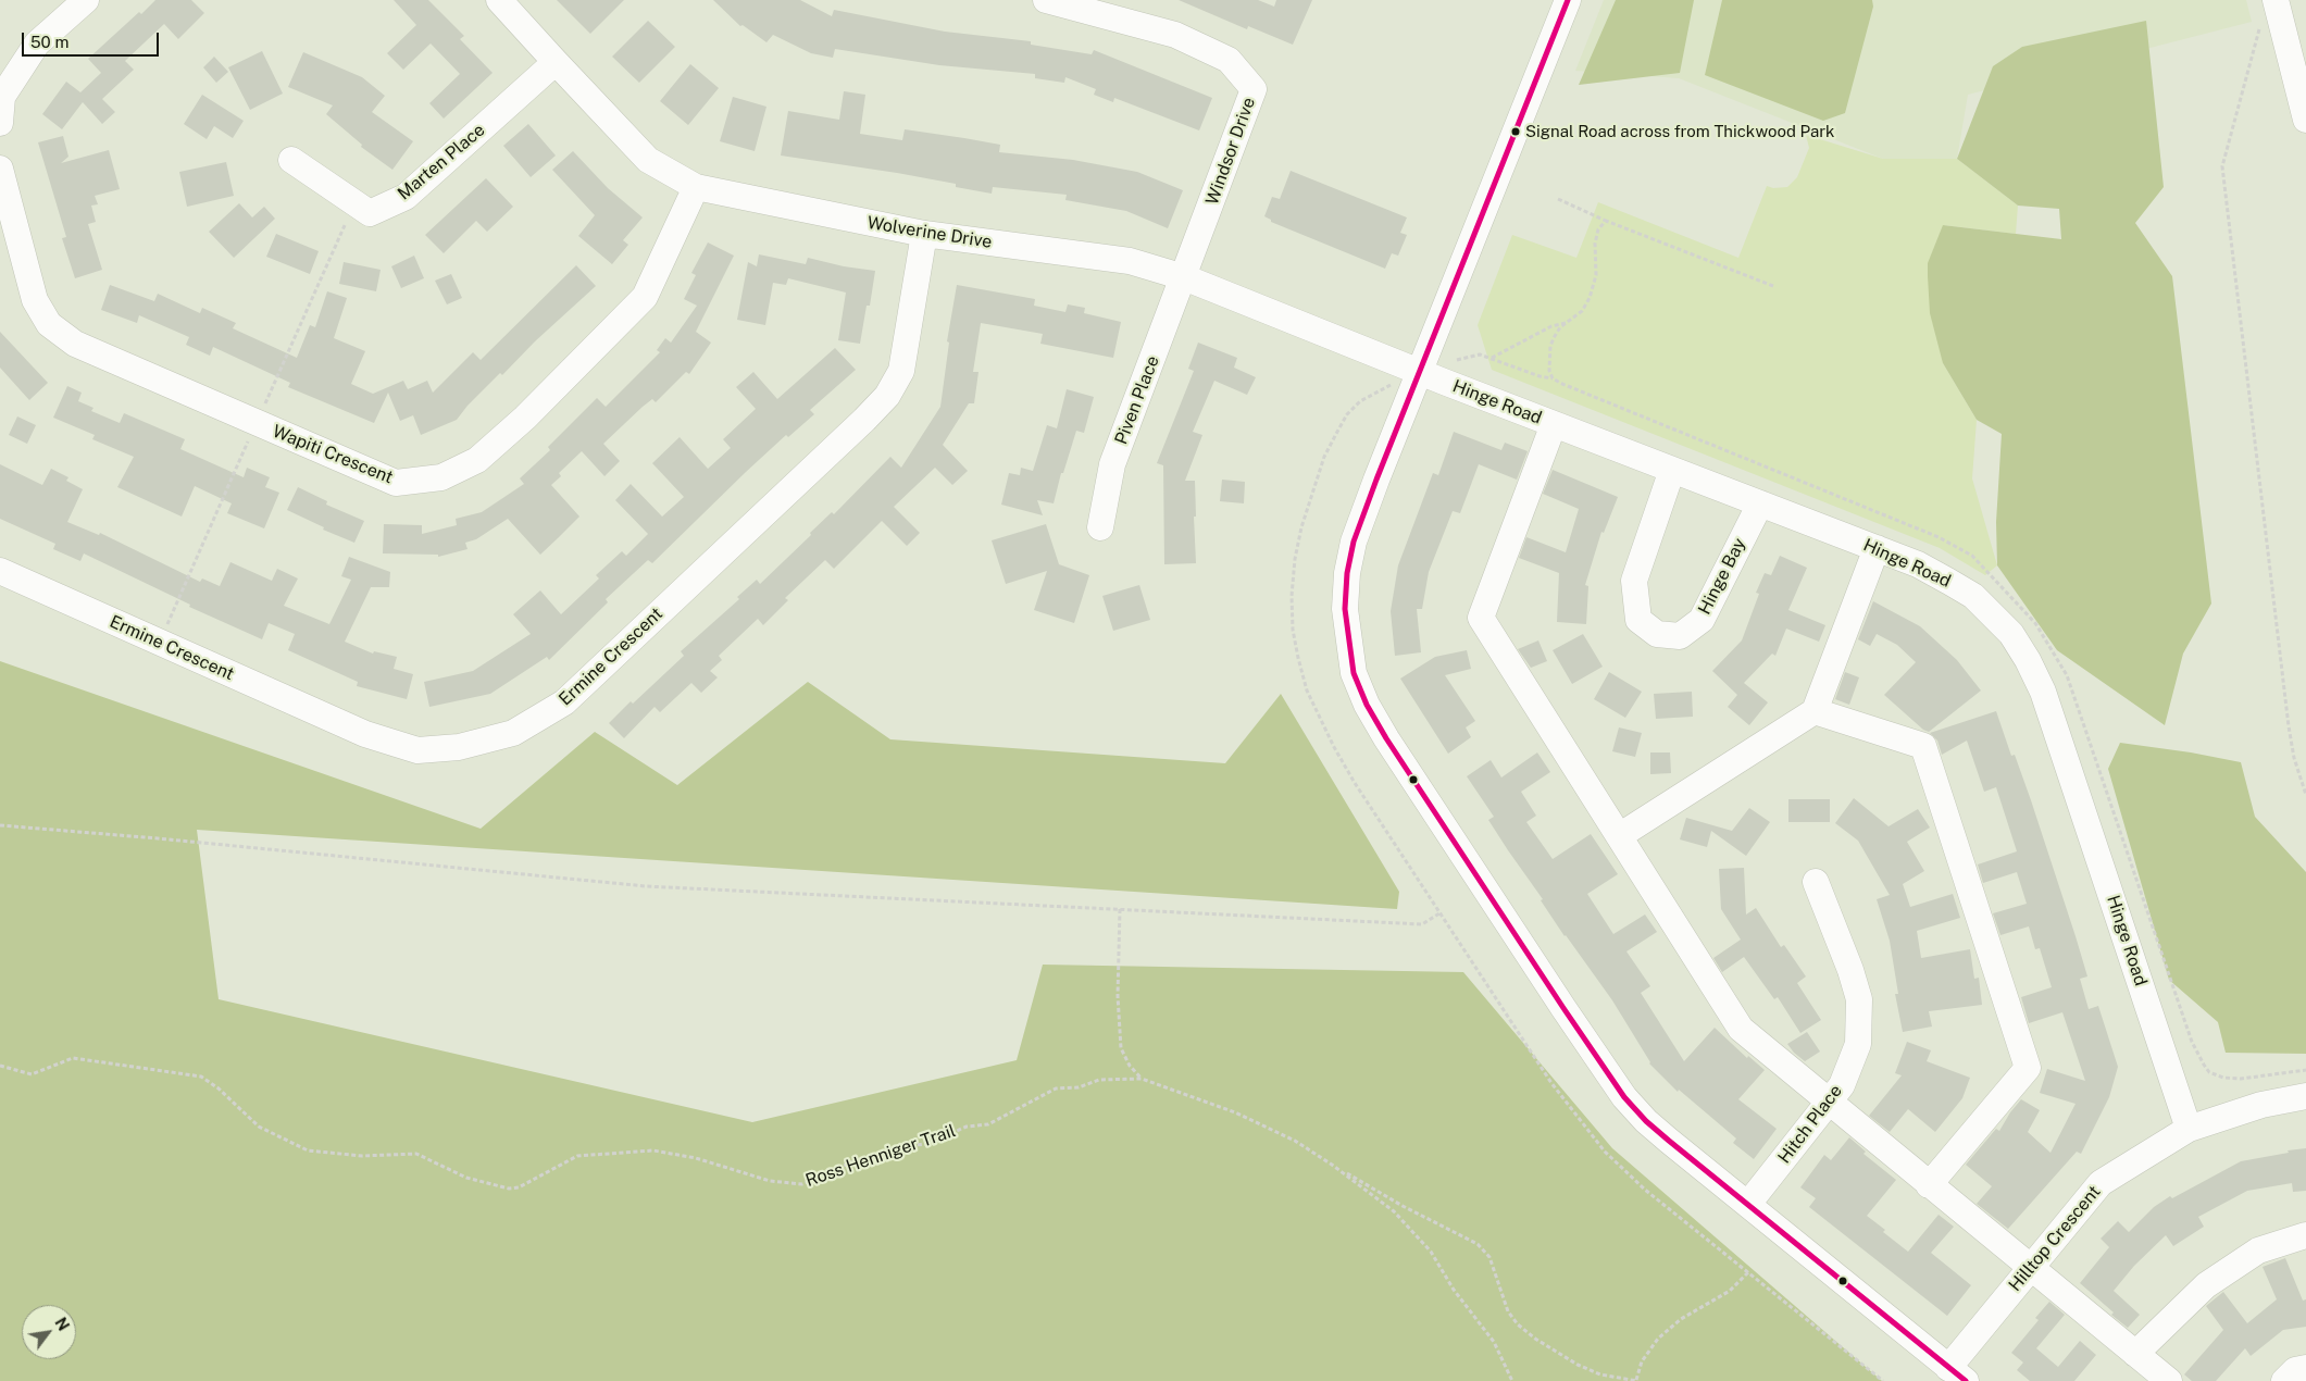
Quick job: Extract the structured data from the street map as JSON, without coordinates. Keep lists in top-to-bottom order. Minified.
{"streets":{"street":["Windsor Drive","Marten Place","Wolverine Drive","Piven Place","Hinge Road","Wapiti Crescent","Hinge Bay","Ermine Crescent","Hitch Place","Hilltop Crescent"],"path":["Ross Henniger Trail"]},"crossings":[["Windsor Drive","Wolverine Drive"],["Windsor Drive","Piven Place"],["Marten Place","Wolverine Drive"],["Wolverine Drive","Piven Place"],["Wolverine Drive","Hinge Road"],["Wolverine Drive","Wapiti Crescent"],["Wolverine Drive","Ermine Crescent"],["Hinge Road","Hinge Bay"],["Hinge Road","Hilltop Crescent"]],"places":["Signal Road across from Thickwood Park"],"scale_bar":"50 m","north":"top right"}
